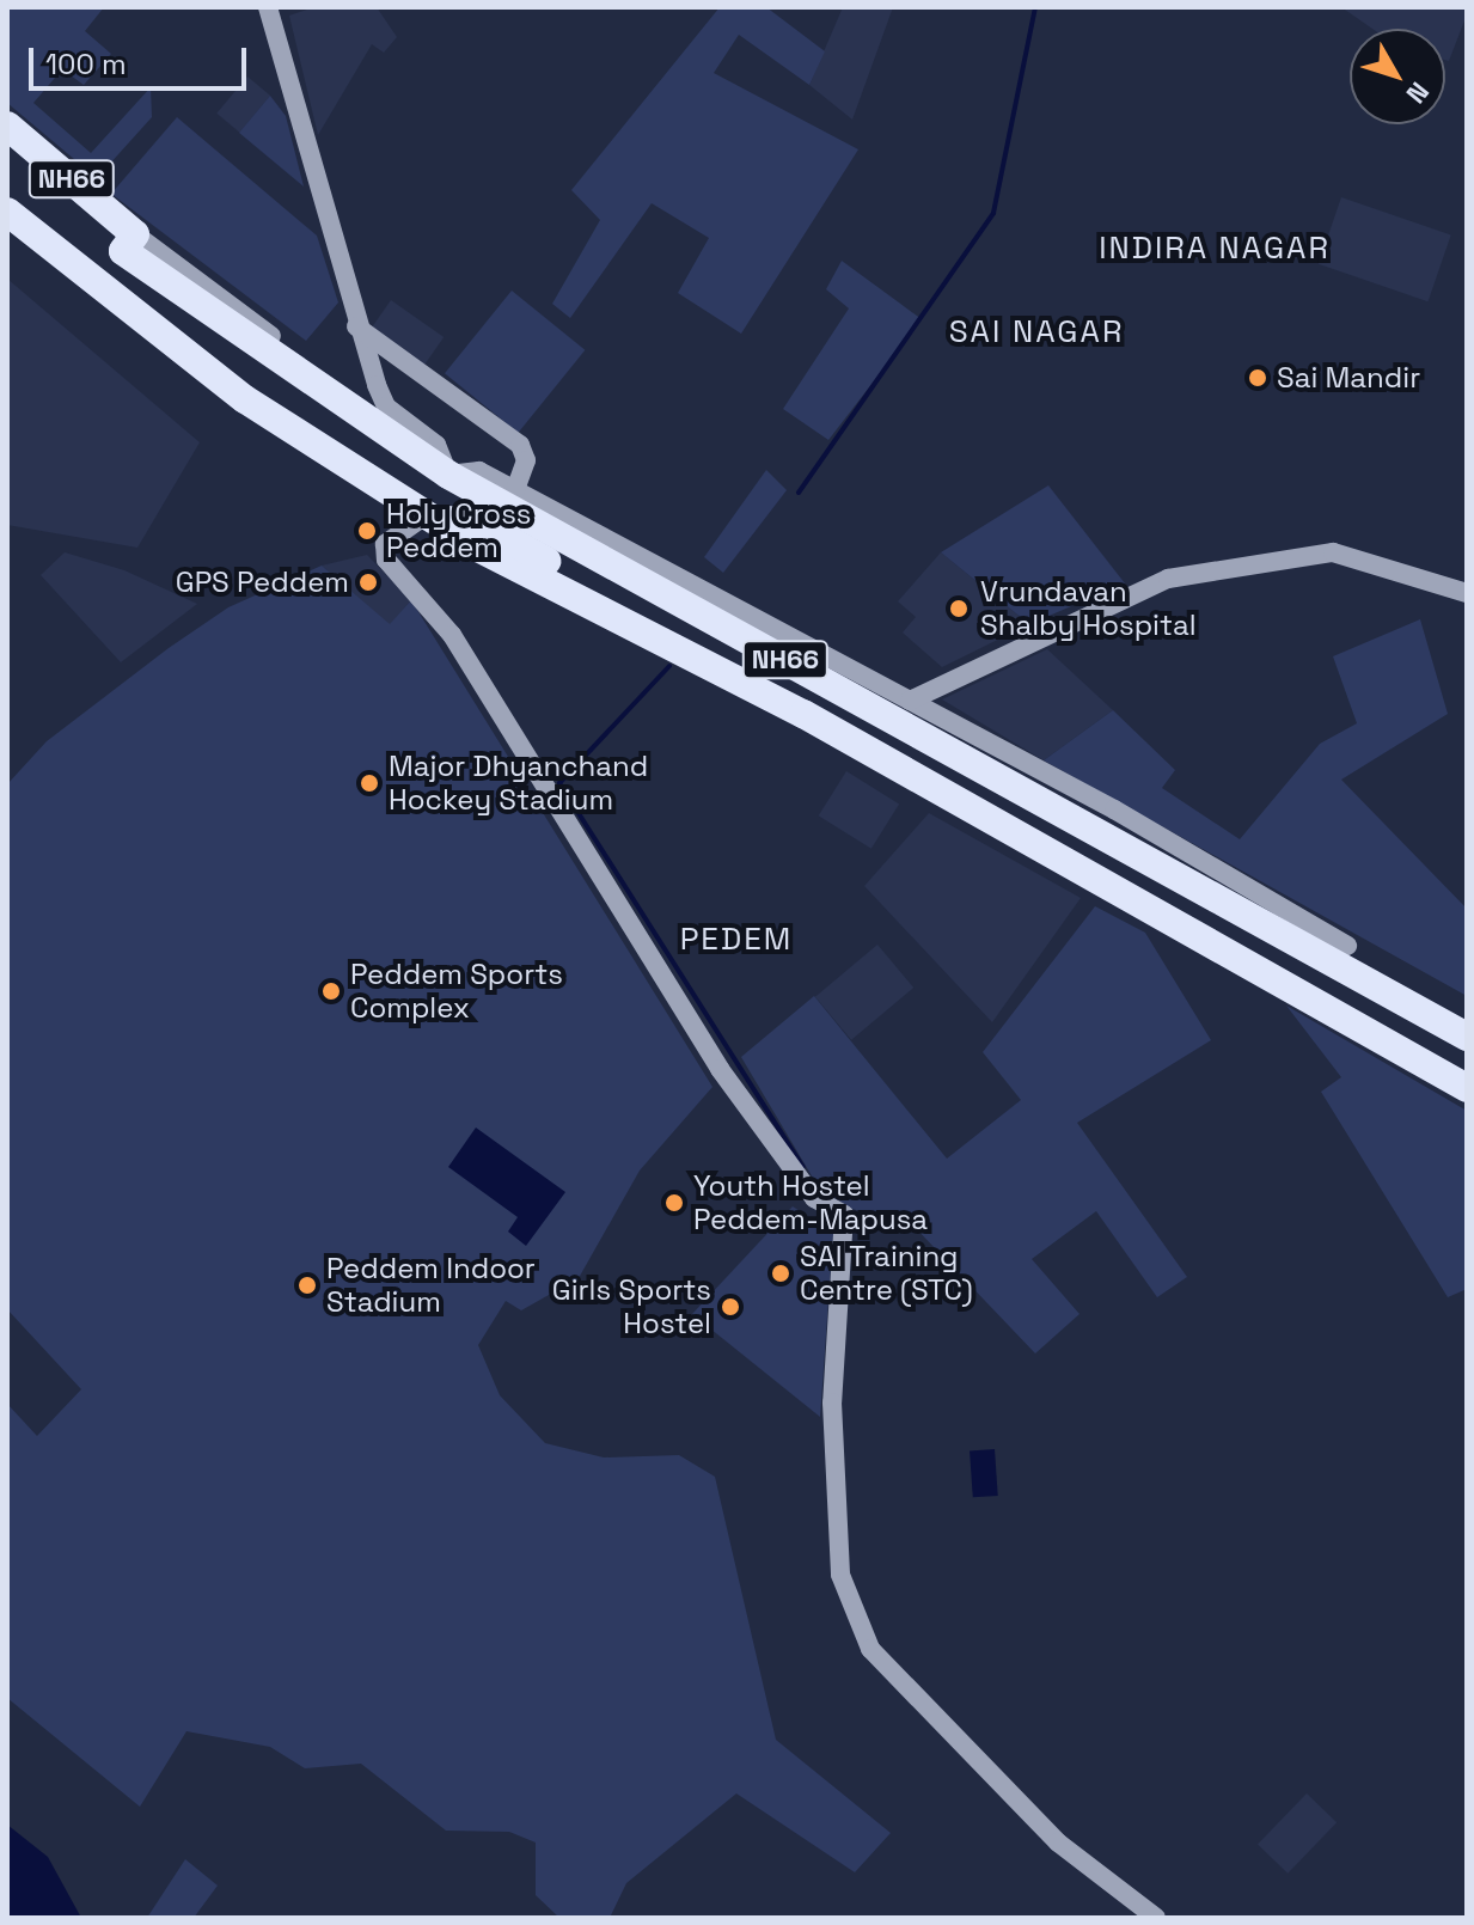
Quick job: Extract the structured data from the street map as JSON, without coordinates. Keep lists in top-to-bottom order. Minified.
{"streets":{"highway":["NH66"]},"districts":["INDIRA NAGAR","SAI NAGAR","PEDEM"],"places":["Sai Mandir","Holy Cross Peddem","GPS Peddem","Vrundavan Shalby Hospital","Major Dhyanchand Hockey Stadium","Peddem Sports Complex","Youth Hostel Peddem-Mapusa","SAI Training Centre (STC)","Peddem Indoor Stadium","Girls Sports Hostel"],"scale_bar":"100 m","north":"bottom right"}
